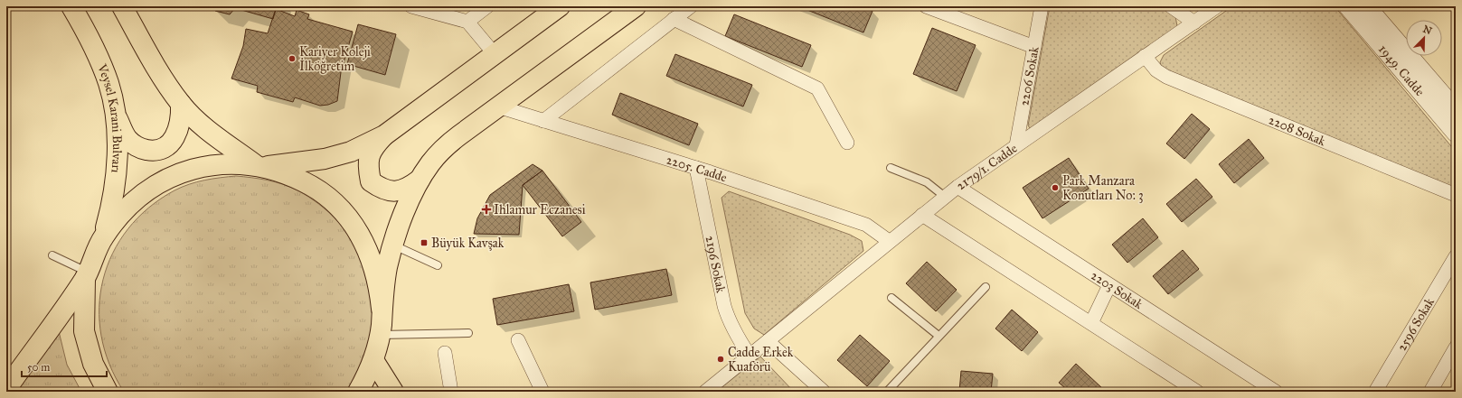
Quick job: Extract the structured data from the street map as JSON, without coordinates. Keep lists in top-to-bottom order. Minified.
{"streets":{"main road":["Veysel Karani Bulvarı"],"street":["1949. Cadde","2206 Sokak","2208 Sokak","2179/1. Cadde","2205. Cadde","2196 Sokak","2203 Sokak","2596 Sokak"]},"crossings":[["2206 Sokak","2179/1. Cadde"],["2208 Sokak","2179/1. Cadde"],["2179/1. Cadde","2205. Cadde"],["2179/1. Cadde","2196 Sokak"],["2179/1. Cadde","2203 Sokak"],["2205. Cadde","2196 Sokak"]],"places":{"other":["Kariyer Koleji İlköğretim","Park Manzara Konutları No: 3","Cadde Erkek Kuaförü"],"health":["Ihlamur Eczanesi"],"transit":["Büyük Kavşak"]},"scale_bar":"50 m","north":"top right"}
